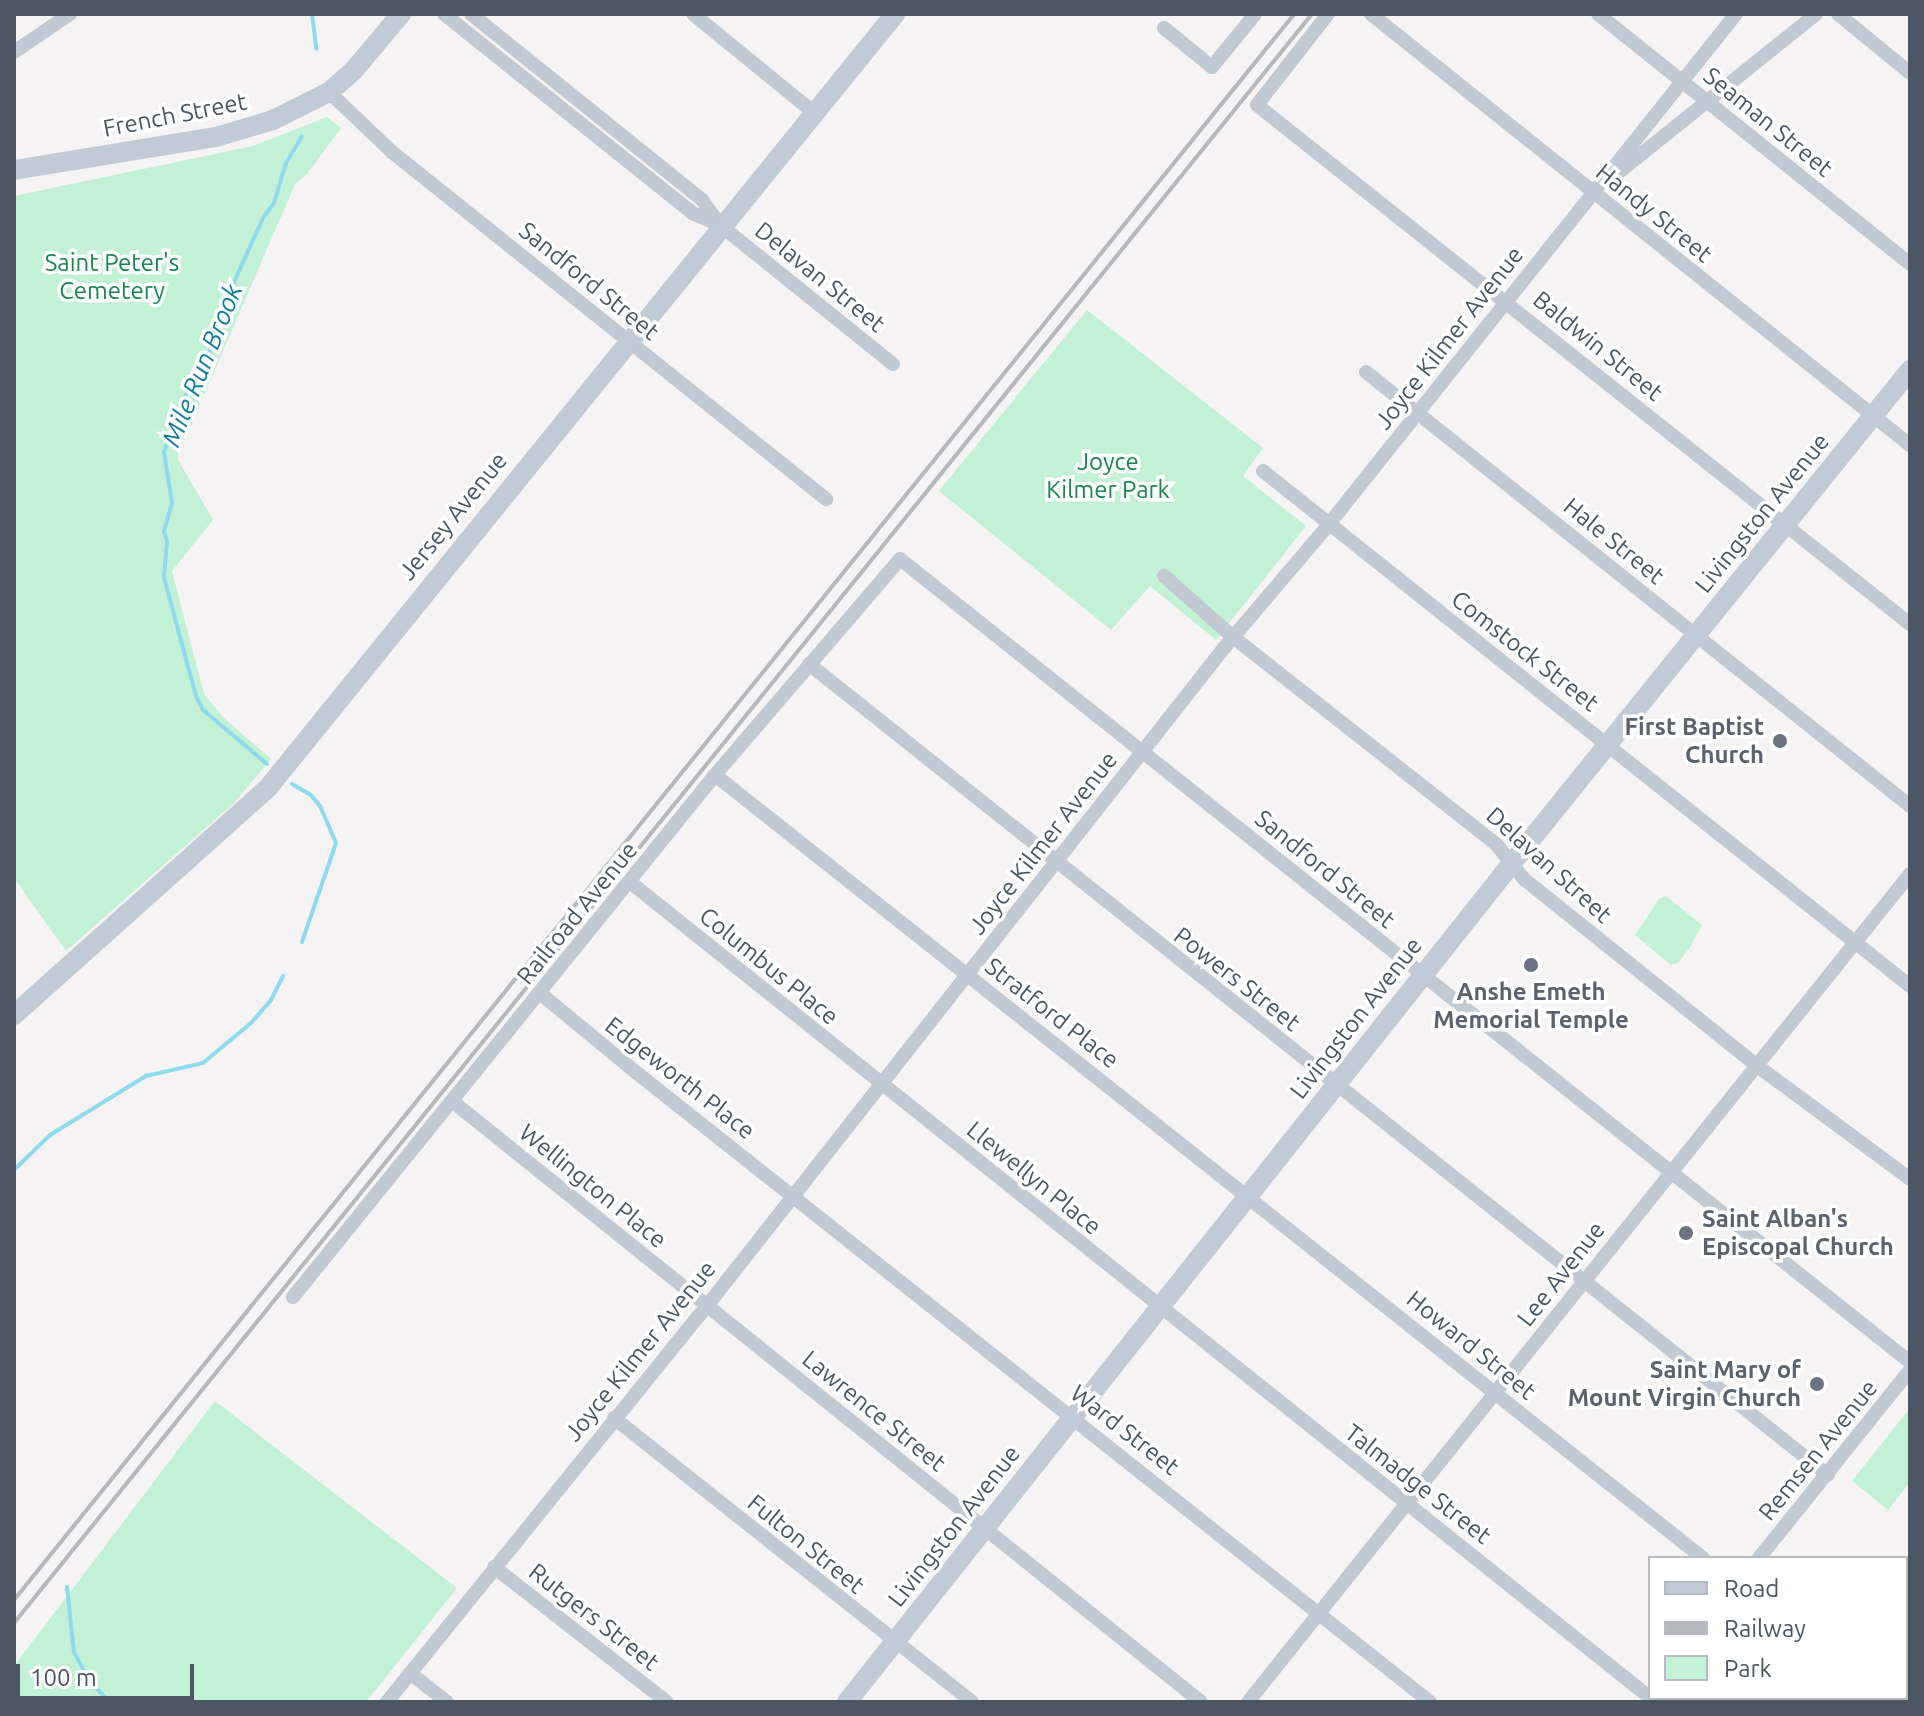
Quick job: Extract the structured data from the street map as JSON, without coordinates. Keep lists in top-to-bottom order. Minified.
{"streets":{"main road":["French Street","Livingston Avenue","Jersey Avenue"],"street":["Seaman Street","Handy Street","Delavan Street","Sandford Street","Joyce Kilmer Avenue","Baldwin Street","Hale Street","Comstock Street","Railroad Avenue","Columbus Place","Powers Street","Stratford Place","Edgeworth Place","Llewellyn Place","Wellington Place","Lee Avenue","Howard Street","Lawrence Street","Ward Street","Remsen Avenue","Talmadge Street","Fulton Street","Rutgers Street"]},"crossings":[["French Street","Sandford Street"],["Seaman Street","Joyce Kilmer Avenue"],["Handy Street","Joyce Kilmer Avenue"],["Handy Street","Livingston Avenue"],["Delavan Street","Joyce Kilmer Avenue"],["Delavan Street","Livingston Avenue"],["Delavan Street","Jersey Avenue"],["Delavan Street","Lee Avenue"],["Sandford Street","Joyce Kilmer Avenue"],["Sandford Street","Livingston Avenue"],["Sandford Street","Jersey Avenue"],["Sandford Street","Railroad Avenue"],["Sandford Street","Lee Avenue"],["Joyce Kilmer Avenue","Baldwin Street"],["Joyce Kilmer Avenue","Hale Street"],["Joyce Kilmer Avenue","Comstock Street"],["Joyce Kilmer Avenue","Columbus Place"],["Joyce Kilmer Avenue","Powers Street"],["Joyce Kilmer Avenue","Stratford Place"],["Joyce Kilmer Avenue","Edgeworth Place"],["Joyce Kilmer Avenue","Llewellyn Place"],["Joyce Kilmer Avenue","Wellington Place"],["Joyce Kilmer Avenue","Lawrence Street"],["Joyce Kilmer Avenue","Ward Street"],["Joyce Kilmer Avenue","Fulton Street"],["Joyce Kilmer Avenue","Rutgers Street"],["Baldwin Street","Livingston Avenue"],["Livingston Avenue","Hale Street"],["Livingston Avenue","Comstock Street"],["Livingston Avenue","Powers Street"],["Livingston Avenue","Stratford Place"],["Livingston Avenue","Llewellyn Place"],["Livingston Avenue","Howard Street"],["Livingston Avenue","Lawrence Street"],["Livingston Avenue","Ward Street"],["Livingston Avenue","Talmadge Street"],["Livingston Avenue","Fulton Street"],["Comstock Street","Lee Avenue"],["Railroad Avenue","Columbus Place"],["Railroad Avenue","Powers Street"],["Railroad Avenue","Stratford Place"],["Railroad Avenue","Edgeworth Place"],["Railroad Avenue","Wellington Place"],["Columbus Place","Llewellyn Place"],["Powers Street","Lee Avenue"],["Powers Street","Remsen Avenue"],["Stratford Place","Howard Street"],["Edgeworth Place","Ward Street"],["Llewellyn Place","Talmadge Street"],["Wellington Place","Lawrence Street"],["Lee Avenue","Howard Street"],["Lee Avenue","Ward Street"],["Lee Avenue","Talmadge Street"]],"water":["Mile Run Brook"],"parks":["Saint Peter's Cemetery","Joyce Kilmer Park"],"places":["First Baptist Church","Anshe Emeth Memorial Temple","Saint Alban's Episcopal Church","Saint Mary of Mount Virgin Church"],"legend":["Road","Railway","Park"],"scale_bar":"100 m"}
